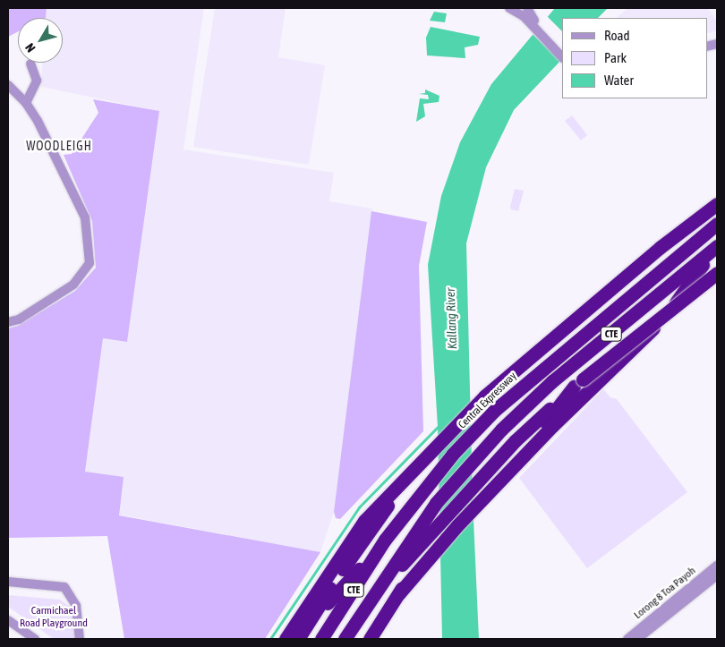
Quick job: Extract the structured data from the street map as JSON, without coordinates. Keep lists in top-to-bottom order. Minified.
{"streets":{"highway":["CTE","Central Expressway"],"street":["Lorong 8 Toa Payoh"]},"districts":["WOODLEIGH"],"water":["Kallang River"],"parks":["Carmichael Road Playground"],"legend":["Road","Park","Water"],"north":"bottom left"}
